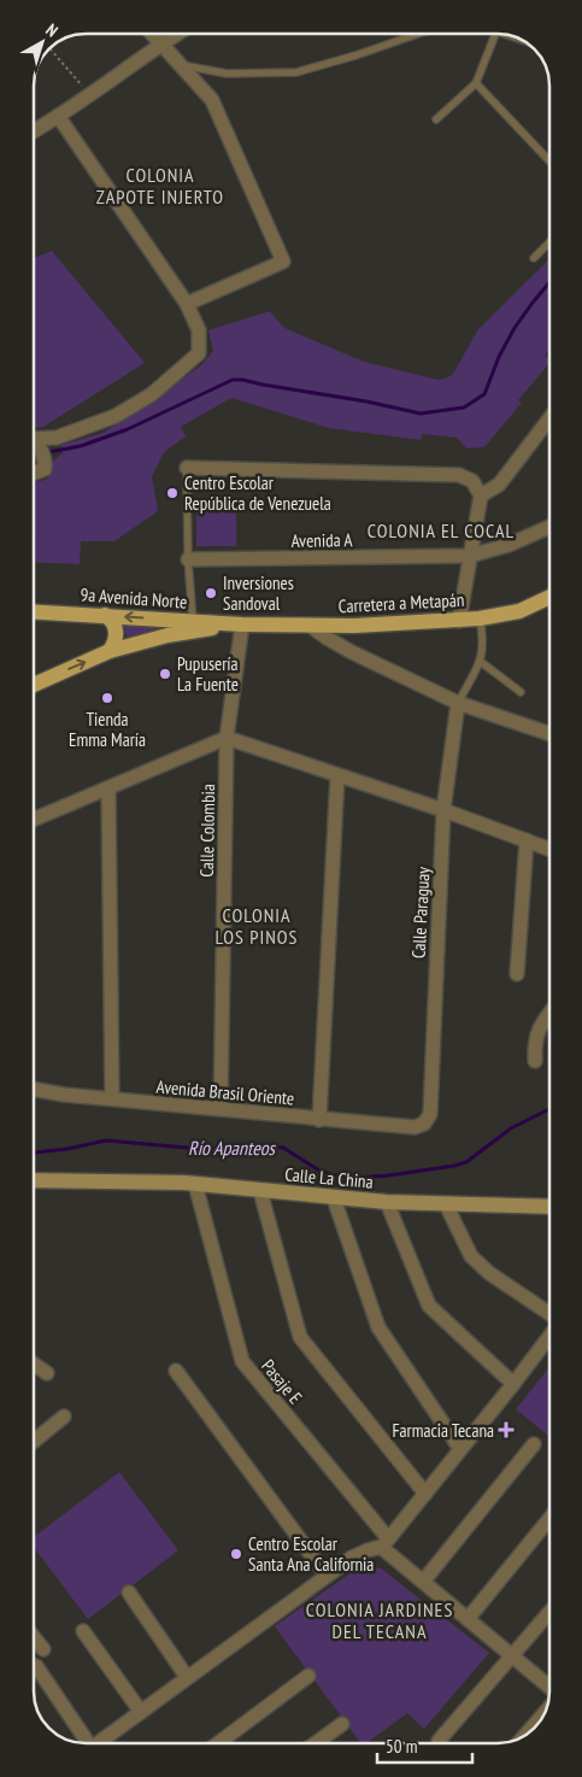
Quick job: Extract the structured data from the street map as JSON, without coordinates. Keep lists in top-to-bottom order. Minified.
{"streets":{"main road":["9a Avenida Norte","Carretera a Metapán","Calle La China"],"street":["Avenida A","Calle Colombia","Calle Paraguay","Avenida Brasil Oriente","Pasaje E"]},"crossings":[["9a Avenida Norte","Carretera a Metapán"],["9a Avenida Norte","Calle Colombia"],["Carretera a Metapán","Calle Colombia"],["Calle Colombia","Avenida Brasil Oriente"],["Calle Paraguay","Avenida Brasil Oriente"],["Calle La China","Pasaje E"]],"districts":["COLONIA ZAPOTE INJERTO","COLONIA EL COCAL","COLONIA LOS PINOS","COLONIA JARDINES DEL TECANA"],"water":["Río Apanteos"],"places":{"other":["Centro Escolar República de Venezuela","Inversiones Sandoval","Pupusería La Fuente","Tienda Emma María","Centro Escolar Santa Ana California"],"health":["Farmacia Tecana"]},"scale_bar":"50 m","north":"top right"}
